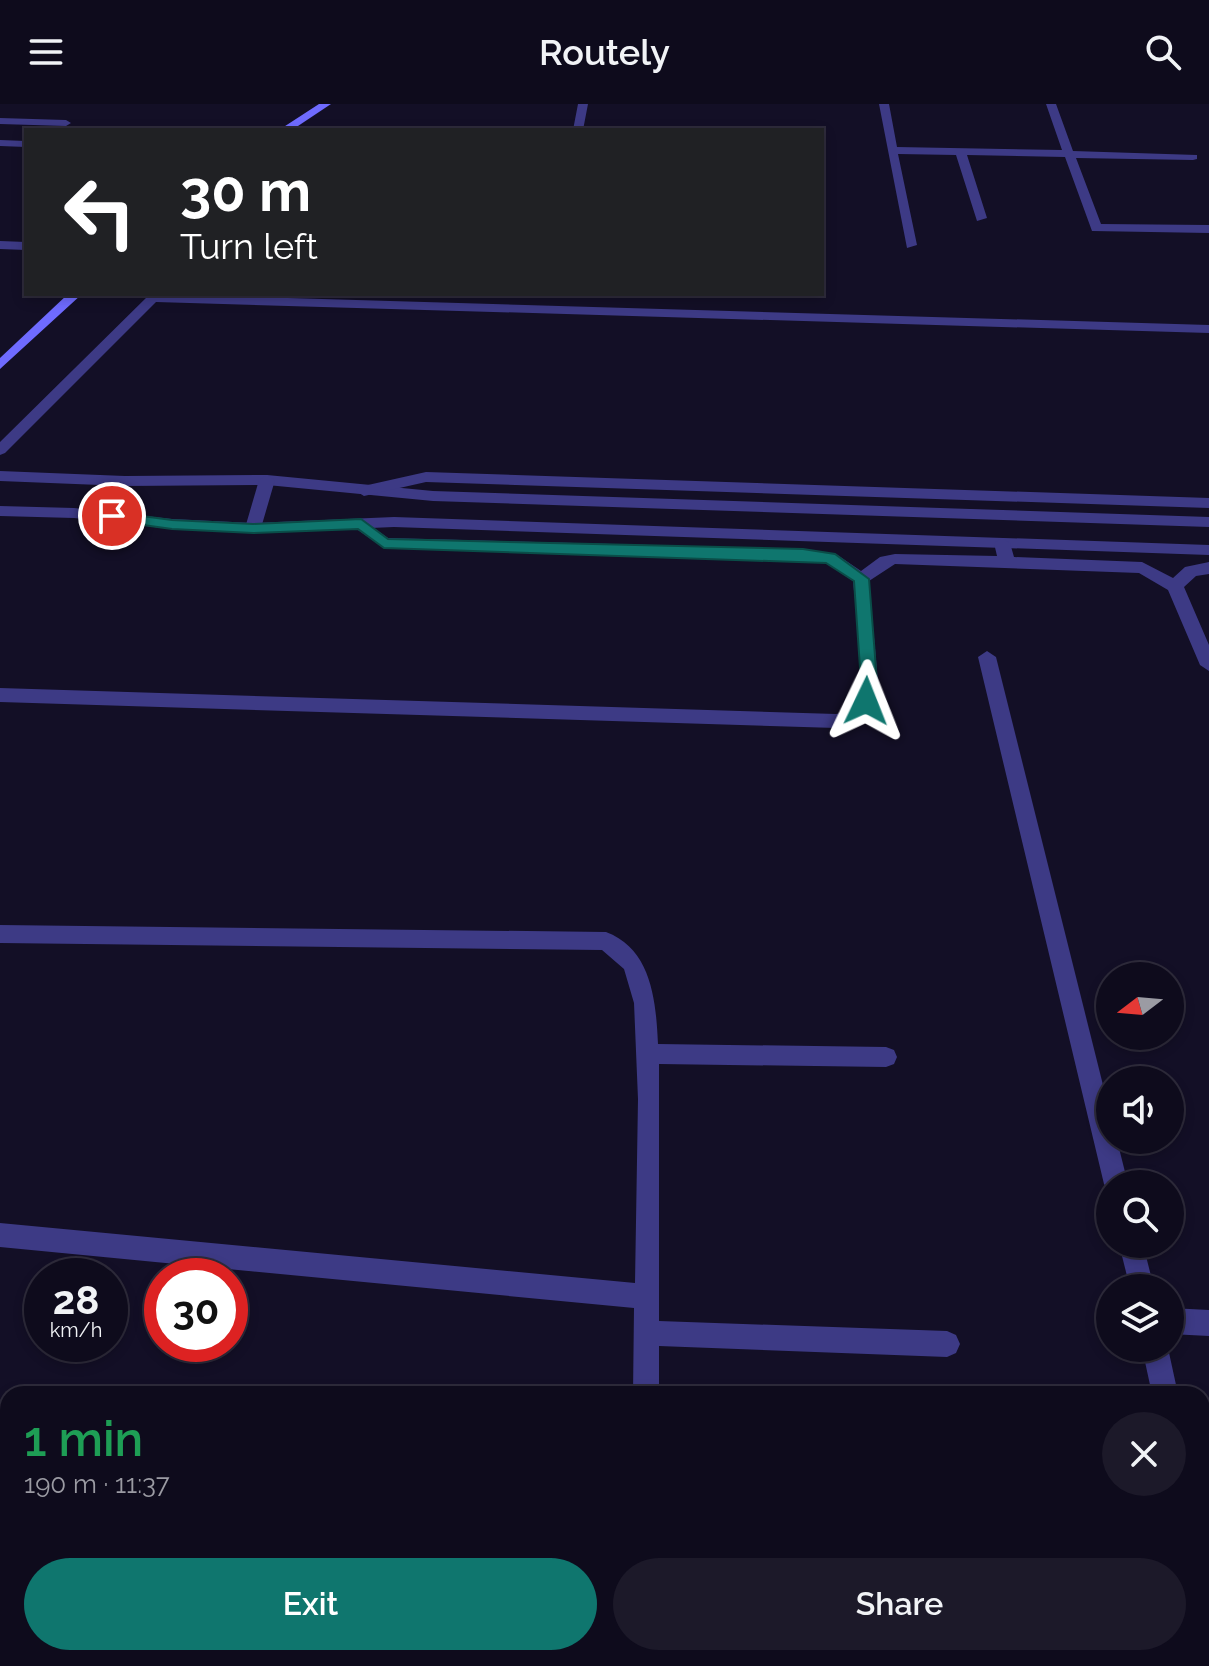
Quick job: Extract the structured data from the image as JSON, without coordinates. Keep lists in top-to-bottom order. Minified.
{"north":"left","page":{"header":"Routely","turn":["30 m","Turn left"],"speed":"28 km/h","limit":"30","heading":["1 min","190 m · 11:37"],"buttons":["Exit","Share"]}}
